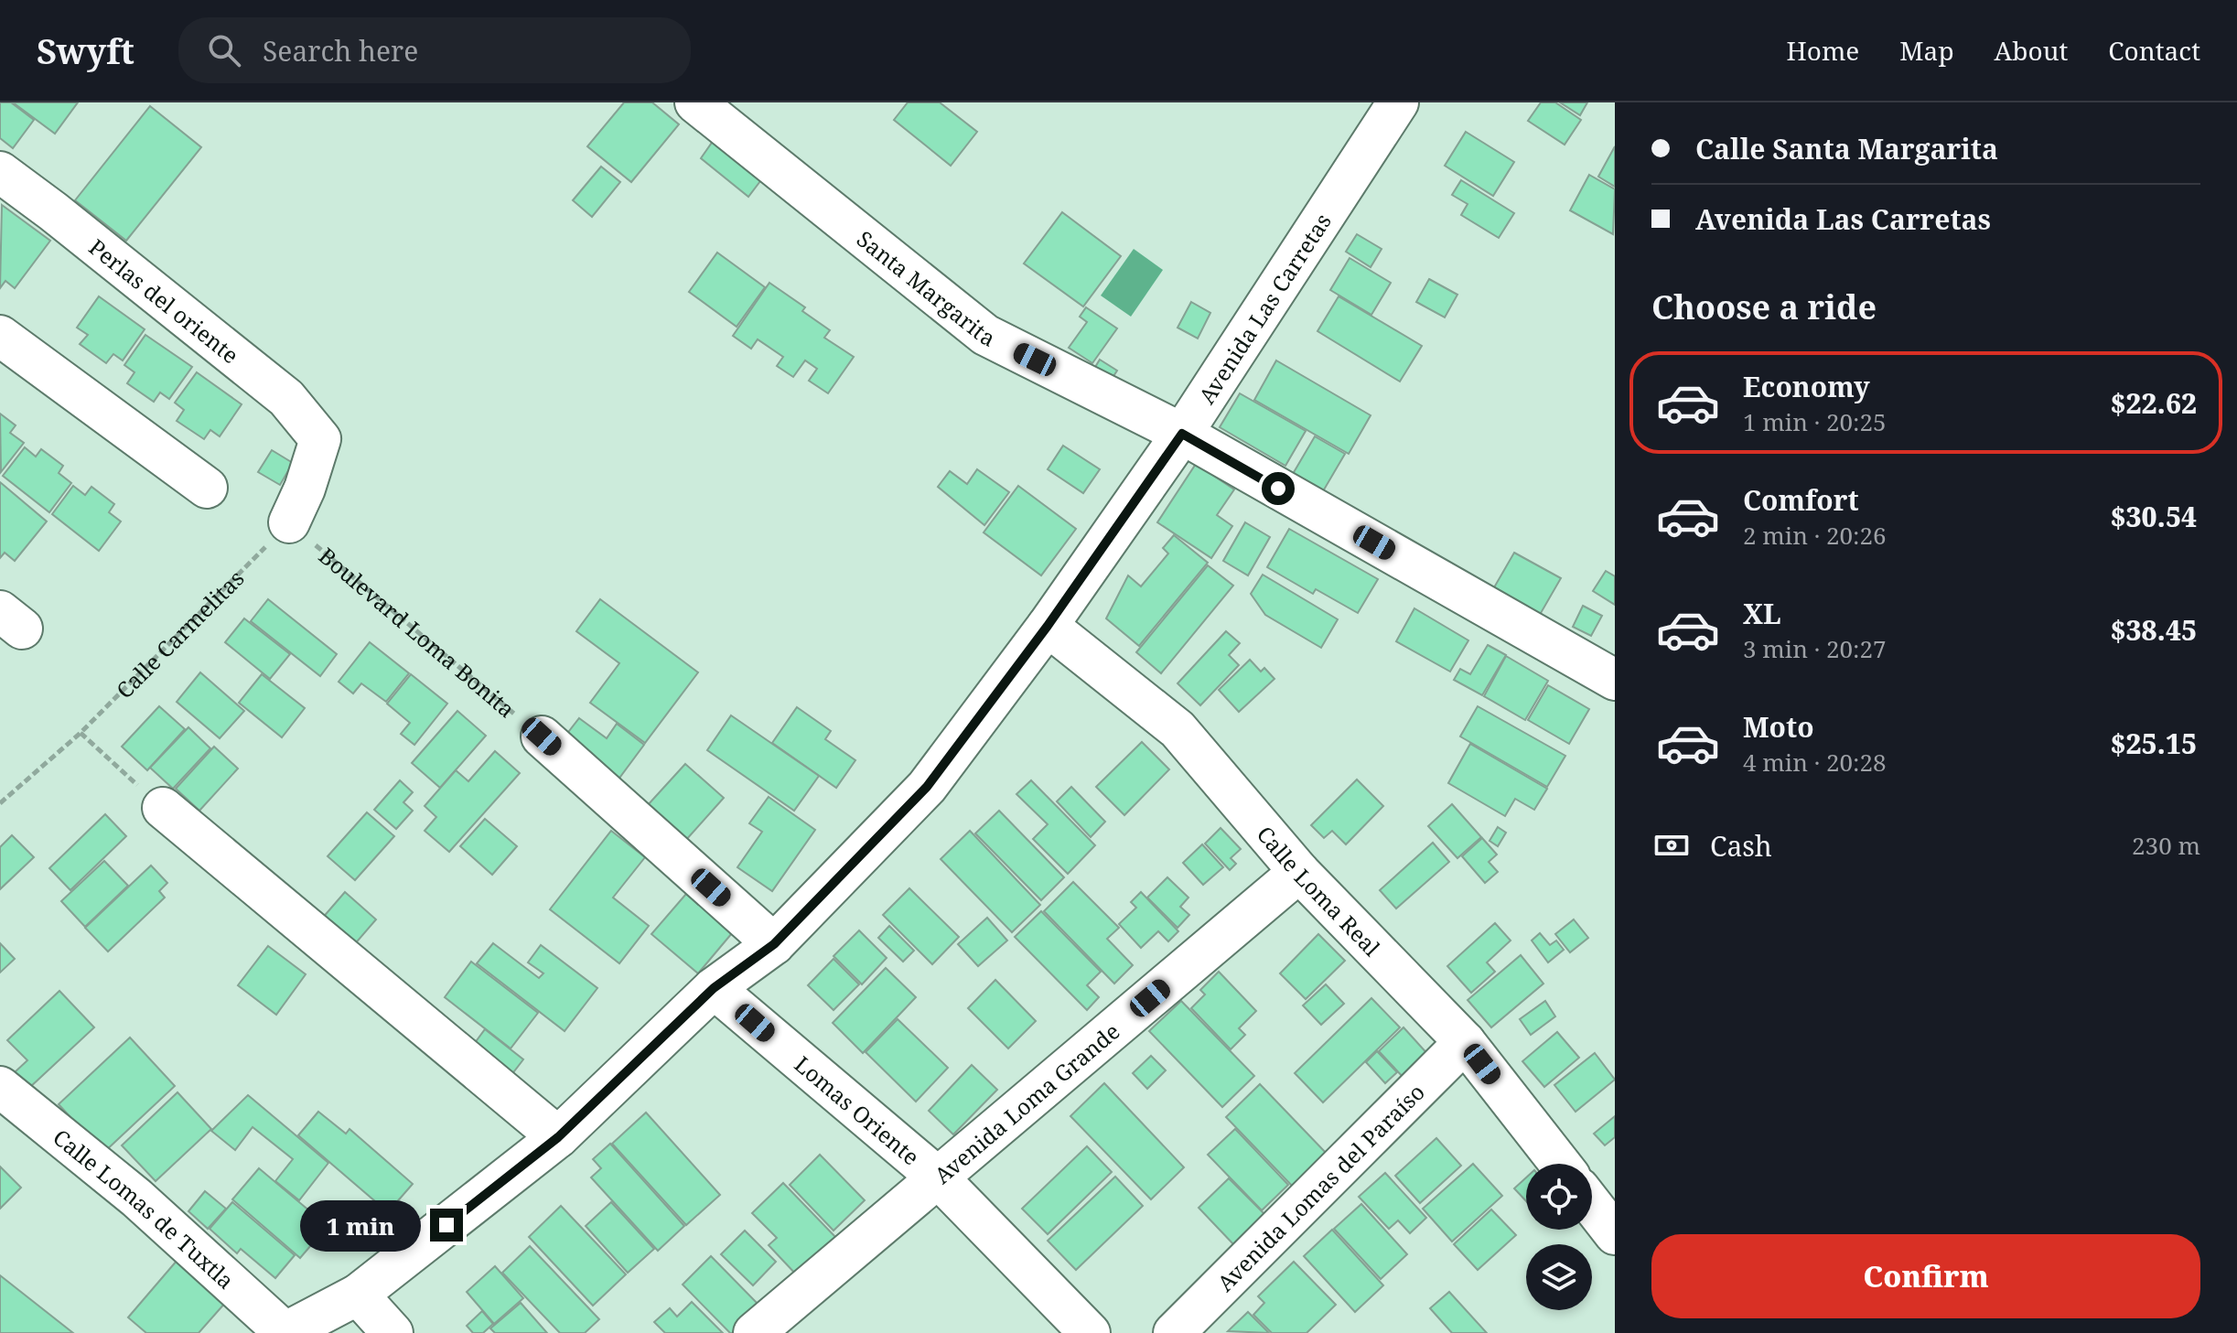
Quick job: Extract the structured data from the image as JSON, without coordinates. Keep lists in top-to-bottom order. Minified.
{"streets":{"street":["Santa Margarita","Perlas del oriente","Avenida Las Carretas","Calle Loma Real","Avenida Loma Grande","Lomas Oriente","Avenida Lomas del Paraíso","Calle Lomas de Tuxtla"],"path":["Boulevard Loma Bonita","Calle Carmelitas"]},"crossings":[["Santa Margarita","Avenida Las Carretas"],["Perlas del oriente","Boulevard Loma Bonita"],["Perlas del oriente","Calle Carmelitas"],["Avenida Las Carretas","Calle Loma Real"],["Avenida Las Carretas","Lomas Oriente"],["Avenida Las Carretas","Calle Lomas de Tuxtla"],["Boulevard Loma Bonita","Calle Carmelitas"],["Calle Loma Real","Avenida Loma Grande"],["Calle Loma Real","Avenida Lomas del Paraíso"],["Avenida Loma Grande","Lomas Oriente"]],"page":{"header":"Swyft","search":"Search here","nav":["Home","Map","About","Contact"],"banner":["Calle Santa Margarita","Avenida Las Carretas"],"heading":"Choose a ride","list":[{"name":"Economy","note":"1 min · 20:25","value":"$22.62"},{"name":"Comfort","note":"2 min · 20:26","value":"$30.54"},{"name":"XL","note":"3 min · 20:27","value":"$38.45"},{"name":"Moto","note":"4 min · 20:28","value":"$25.15"}],"pay":["Cash","230 m"],"bubble":"1 min","buttons":"Confirm"}}
